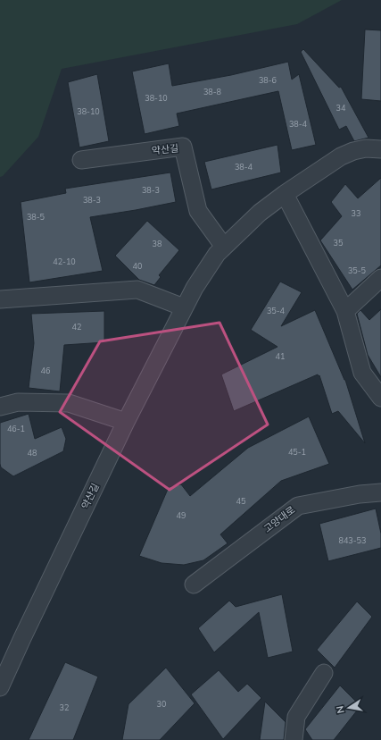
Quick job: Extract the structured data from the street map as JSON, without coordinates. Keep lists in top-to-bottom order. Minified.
{"streets":{"street":["약산길","고양대로"]},"house_numbers":["38-6","38-8","38-10","34","38-10","38-4","38-4","38-3","38-3","33","38-5","35","38","42-10","40","35-5","35-4","42","41","46","46-1","45-1","48","45","49","843-53","30","32"],"north":"left"}
